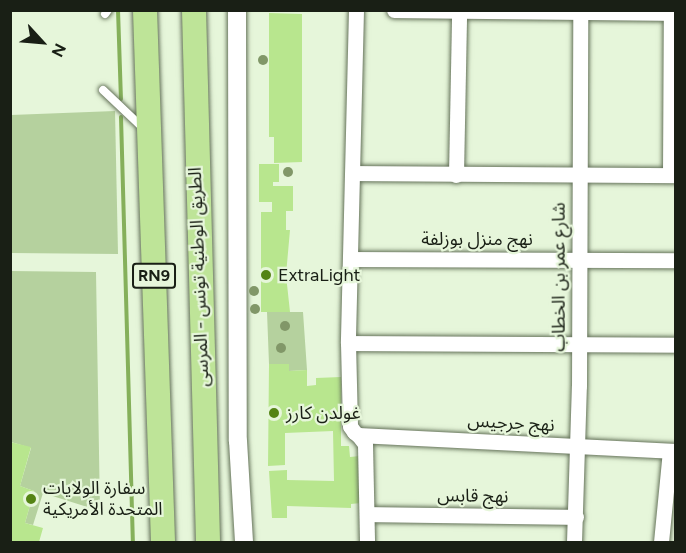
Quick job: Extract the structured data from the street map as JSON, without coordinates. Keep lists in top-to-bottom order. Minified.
{"streets":{"highway":["RN9","الطريق الوطنية تونس - المرسى"],"street":["نهج منزل بوزلفة","شارع عمر بن الخطاب","نهج جرجيس","نهج قابس"]},"crossings":[["نهج منزل بوزلفة","شارع عمر بن الخطاب"],["شارع عمر بن الخطاب","نهج جرجيس"],["شارع عمر بن الخطاب","نهج قابس"]],"places":["ExtraLight","غولدن كارز","سفارة الولايات المتحدة الأمريكية"],"north":"bottom right"}
